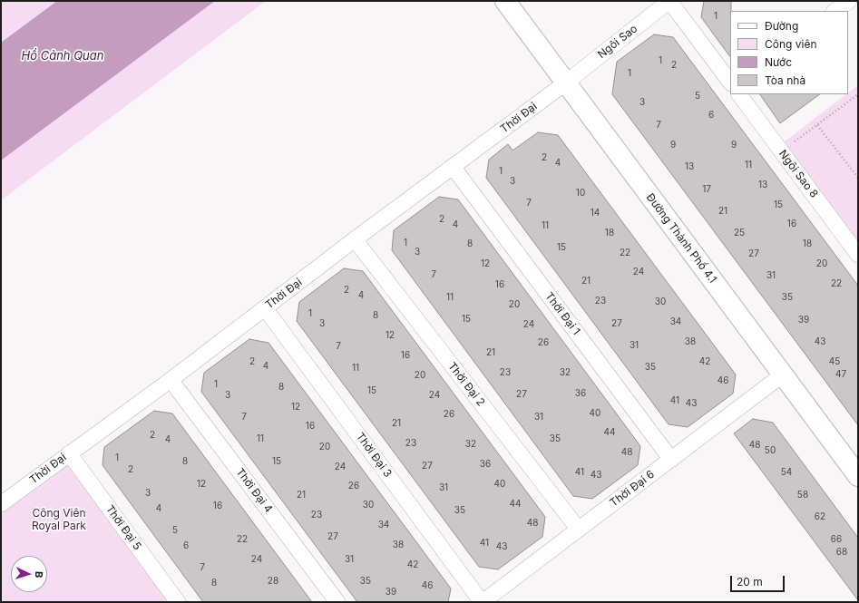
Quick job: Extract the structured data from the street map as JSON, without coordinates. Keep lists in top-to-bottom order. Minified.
{"streets":{"street":["Ngôi Sao","Thời Đại","Ngôi Sao 8","Đường Thành Phố 4.1","Thời Đại 1","Thời Đại 2","Thời Đại 3","Thời Đại 6","Thời Đại 4","Thời Đại 5"]},"crossings":[["Ngôi Sao","Thời Đại"],["Ngôi Sao","Đường Thành Phố 4.1"],["Thời Đại","Đường Thành Phố 4.1"],["Thời Đại","Thời Đại 1"],["Thời Đại","Thời Đại 2"],["Thời Đại","Thời Đại 3"],["Thời Đại","Thời Đại 4"],["Thời Đại","Thời Đại 5"],["Đường Thành Phố 4.1","Thời Đại 6"],["Thời Đại 1","Thời Đại 6"],["Thời Đại 2","Thời Đại 6"],["Thời Đại 3","Thời Đại 6"]],"water":["Hồ Cảnh Quan"],"parks":["Công Viên Royal Park"],"house_numbers":["1","1","2","1","5","3","6","7","9","9","2","4","11","13","1","3","13","17","10","7","15","21","14","2","16","4","11","18","25","1","8","18","15","3","22","27","12","20","24","7","31","21","22","16","2","4","11","35","23","30","20","1","8","15","39","34","3","27","24","12","38","43","26","31","7","21","16","2","42","45","4","35","11","23","32","47","20","46","1","8","15","36","27","3","24","41","43","12","40","26","7","31","21","16","44","2","11","35","4","23","32","48","20","50","48","1","8","15","36","27","24","2","41","54","43","12","40","26","31","3","21","58","44","30","16","4","35","23","62","48","34","5","27","22","66","41","38","6","43","68","24","31","42","7","28","35","8","46","39"],"legend":["Đường","Công viên","Nước","Tòa nhà"],"scale_bar":"20 m","north":"right"}
